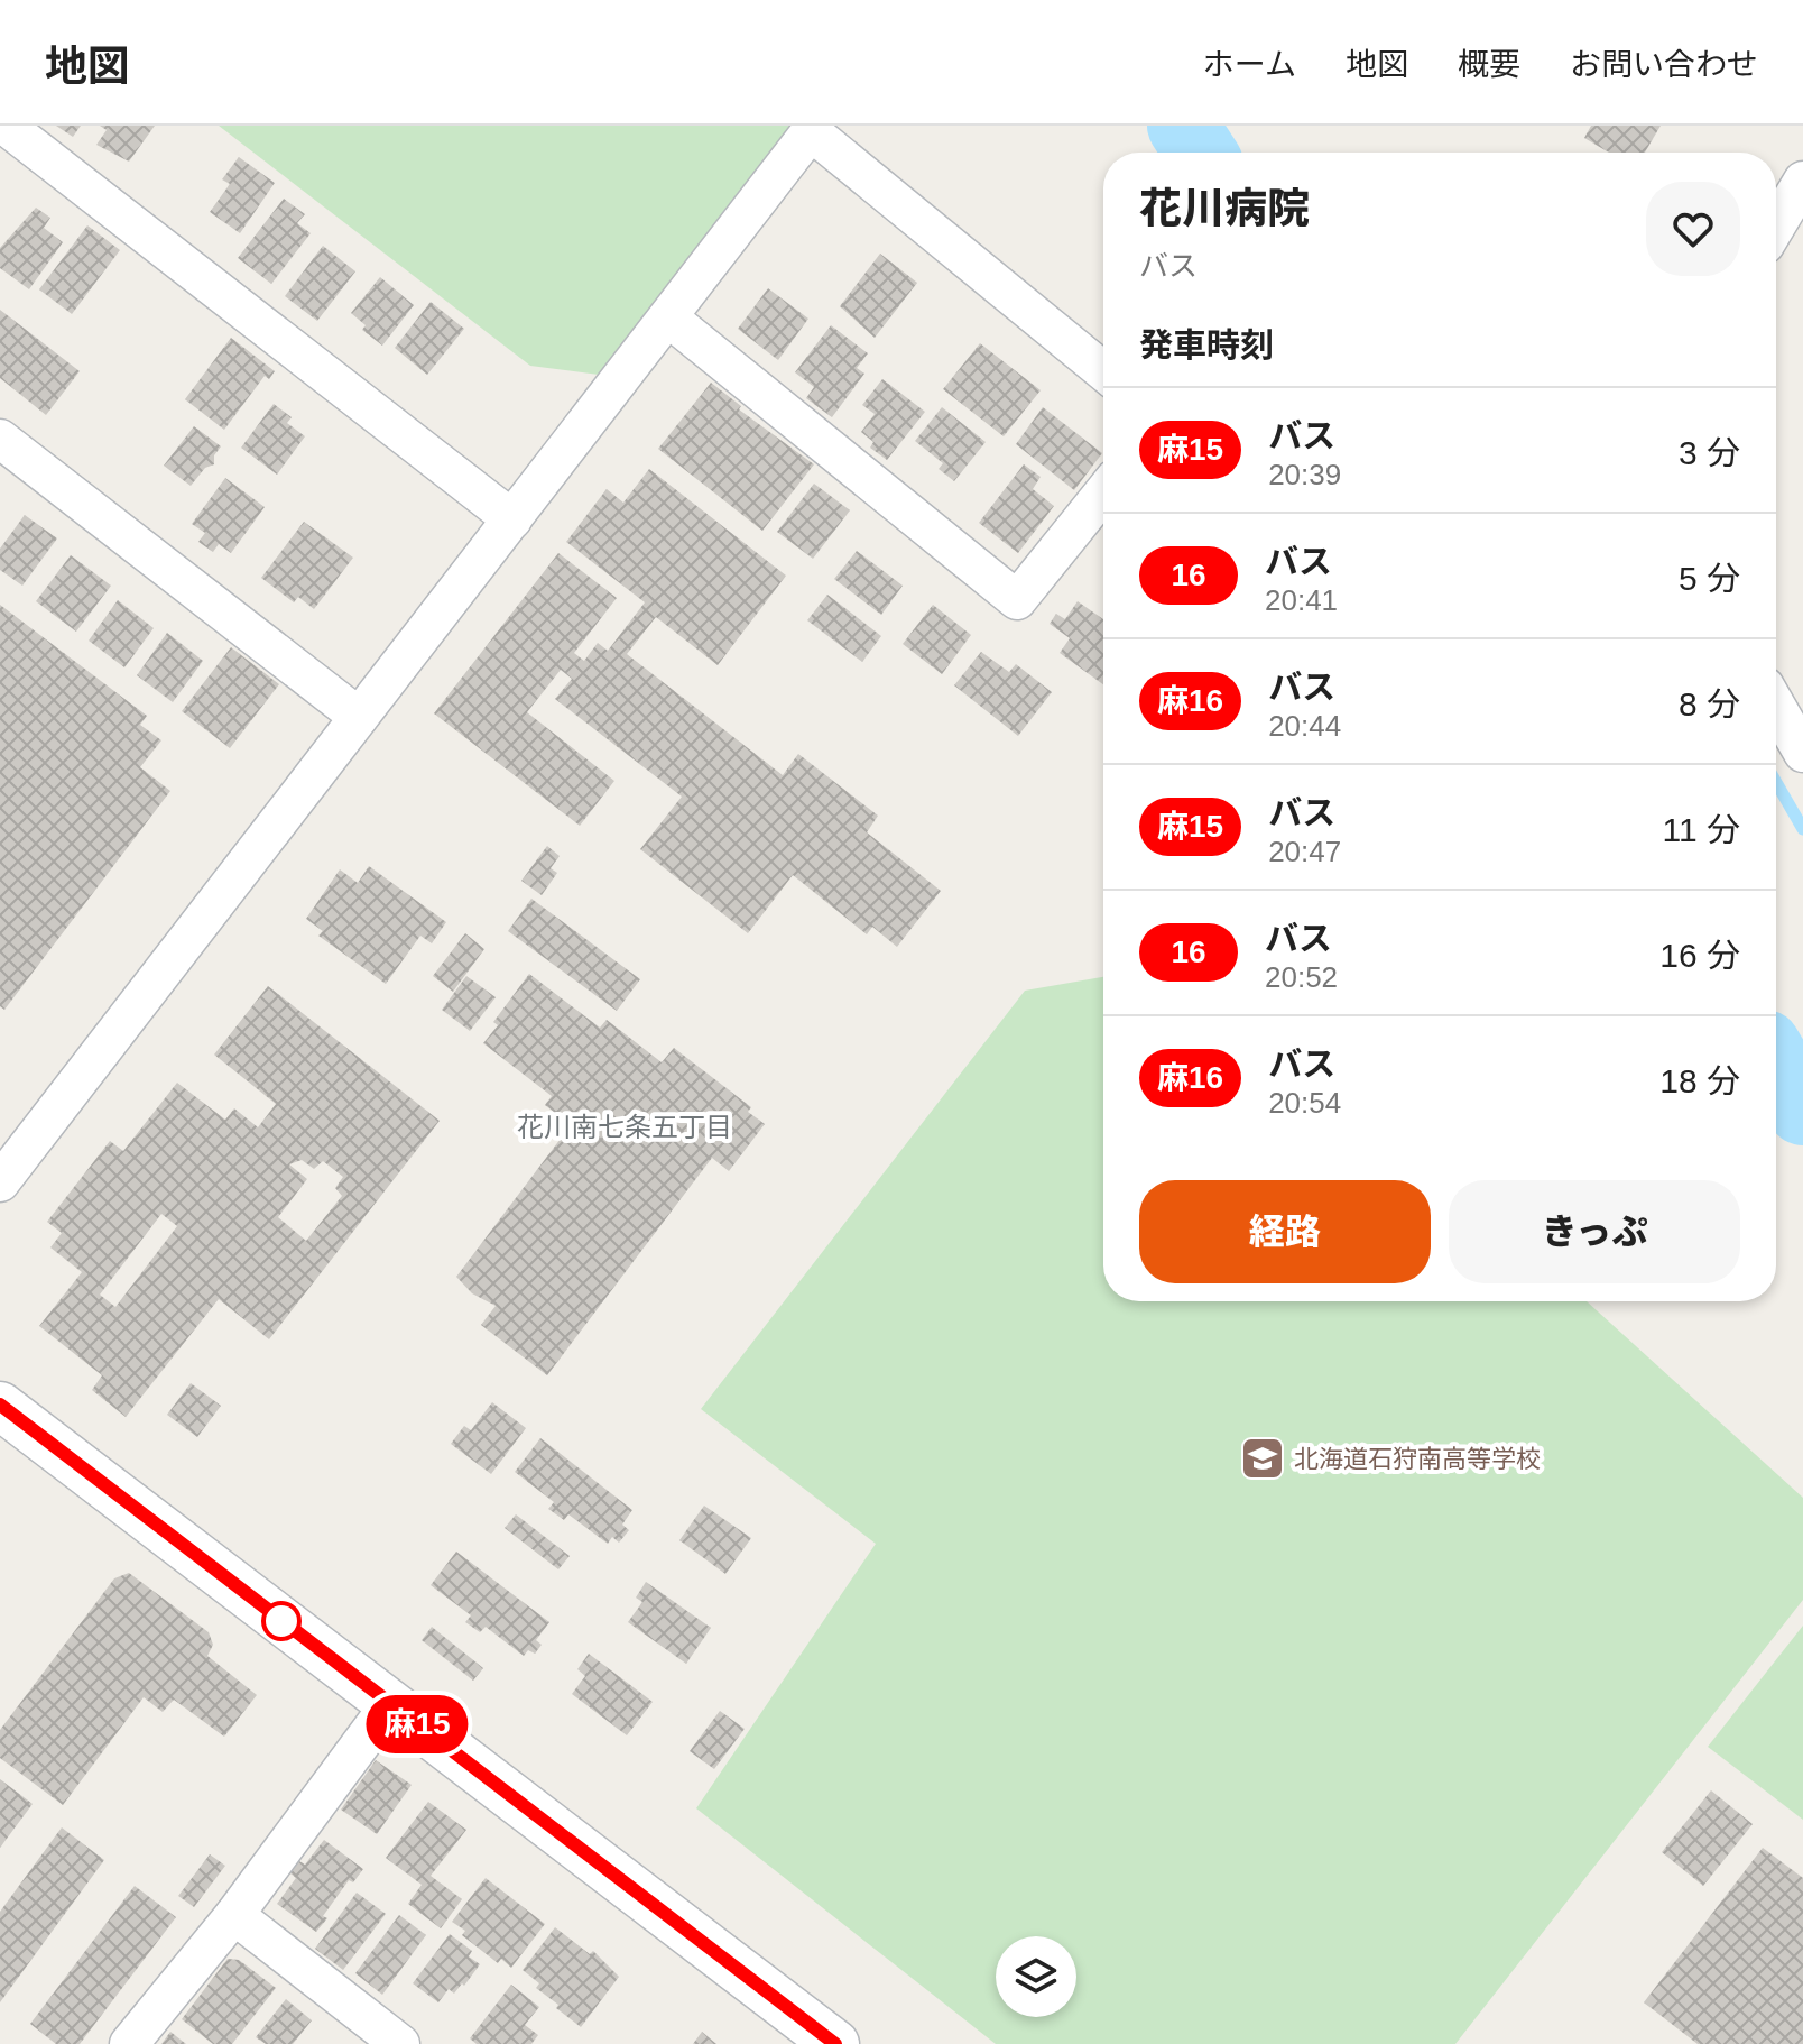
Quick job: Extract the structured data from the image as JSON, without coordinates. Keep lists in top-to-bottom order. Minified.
{"districts":["花川南七条五丁目"],"places":{"school or university":["北海道石狩南高等学校"]},"lines":["bus line 麻15"],"page":{"header":"地図","nav":["ホーム","地図","概要","お問い合わせ"],"on_map":"麻15","heading":[["花川病院","バス"],"発車時刻"],"list":[{"mark":"麻15","name":"バス","note":"20:39","value":"3 分"},{"mark":"16","name":"バス","note":"20:41","value":"5 分"},{"mark":"麻16","name":"バス","note":"20:44","value":"8 分"},{"mark":"麻15","name":"バス","note":"20:47","value":"11 分"},{"mark":"16","name":"バス","note":"20:52","value":"16 分"},{"mark":"麻16","name":"バス","note":"20:54","value":"18 分"}],"buttons":["経路","きっぷ"]}}
